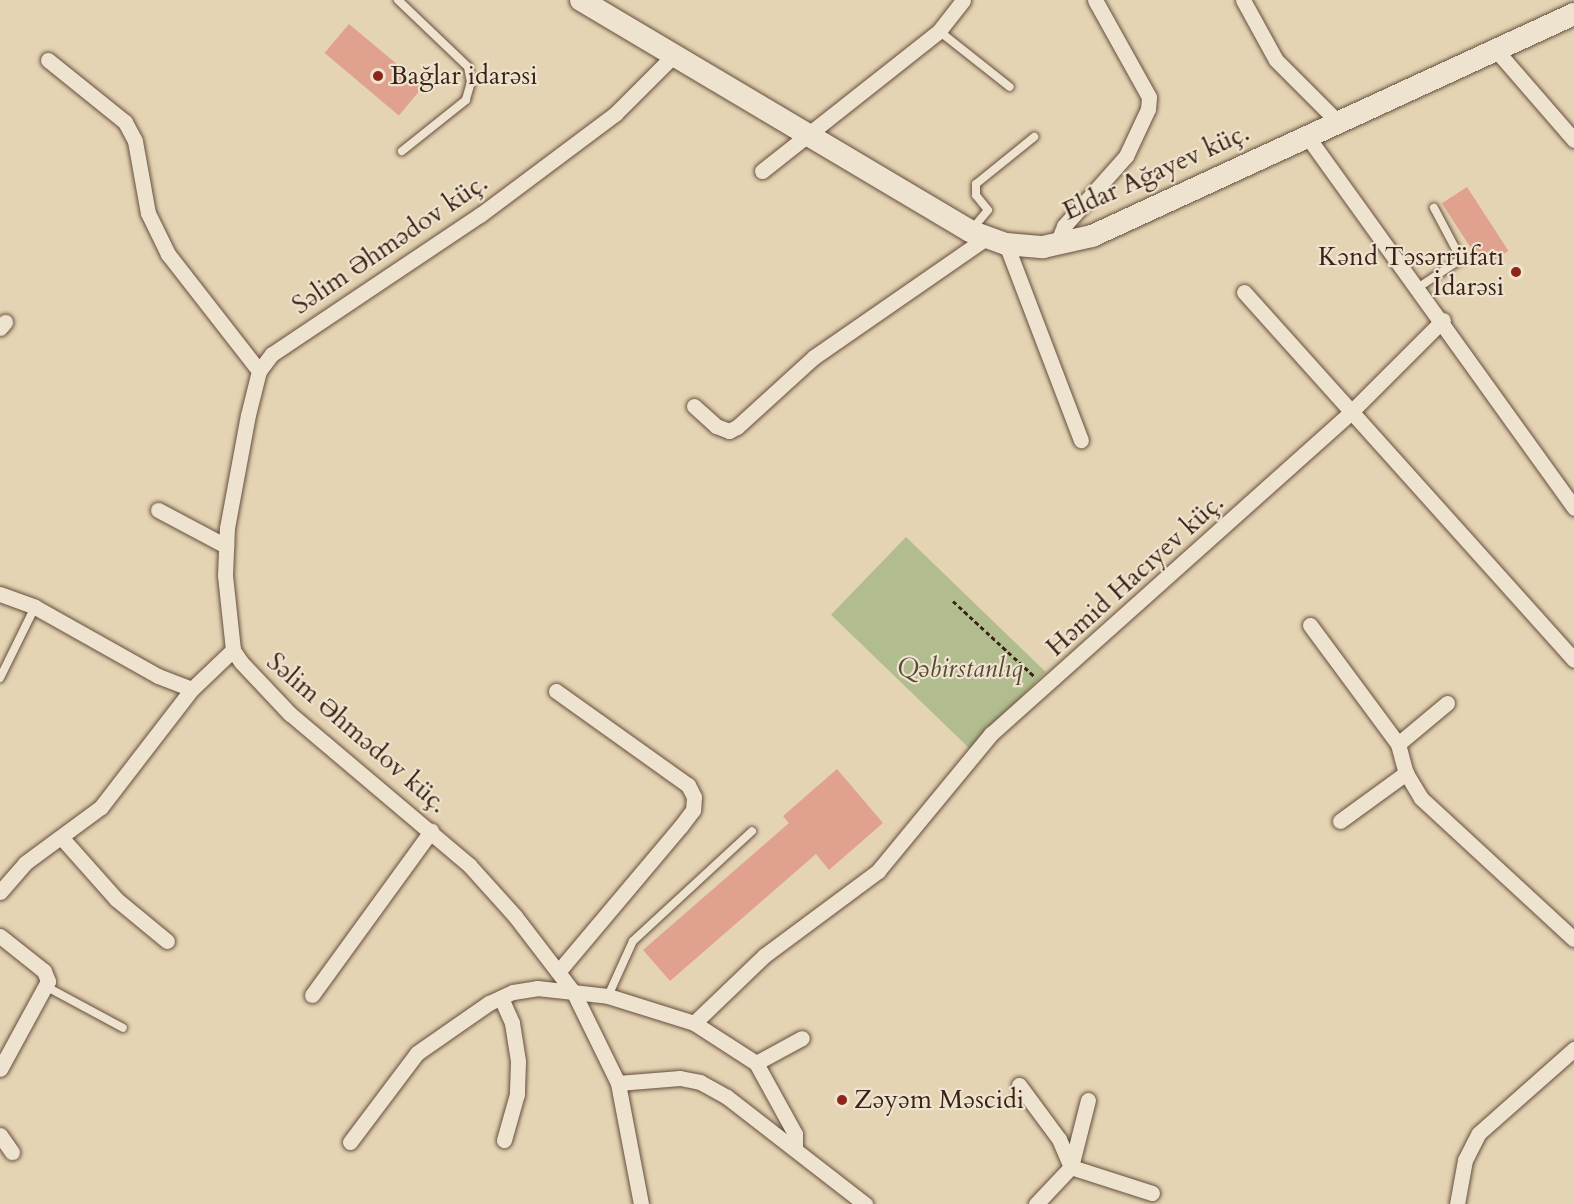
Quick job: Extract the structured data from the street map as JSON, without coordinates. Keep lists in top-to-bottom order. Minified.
{"streets":{"main road":["Eldar Ağayev küç."],"street":["Səlim Əhmədov küç.","Həmid Hacıyev küç."]},"crossings":[["Eldar Ağayev küç.","Səlim Əhmədov küç."]],"parks":["Qəbirstanlıq"],"places":["Bağlar idarəsi","Kənd Təsərrüfatı İdarəsi","Zəyəm Məscidi"]}
